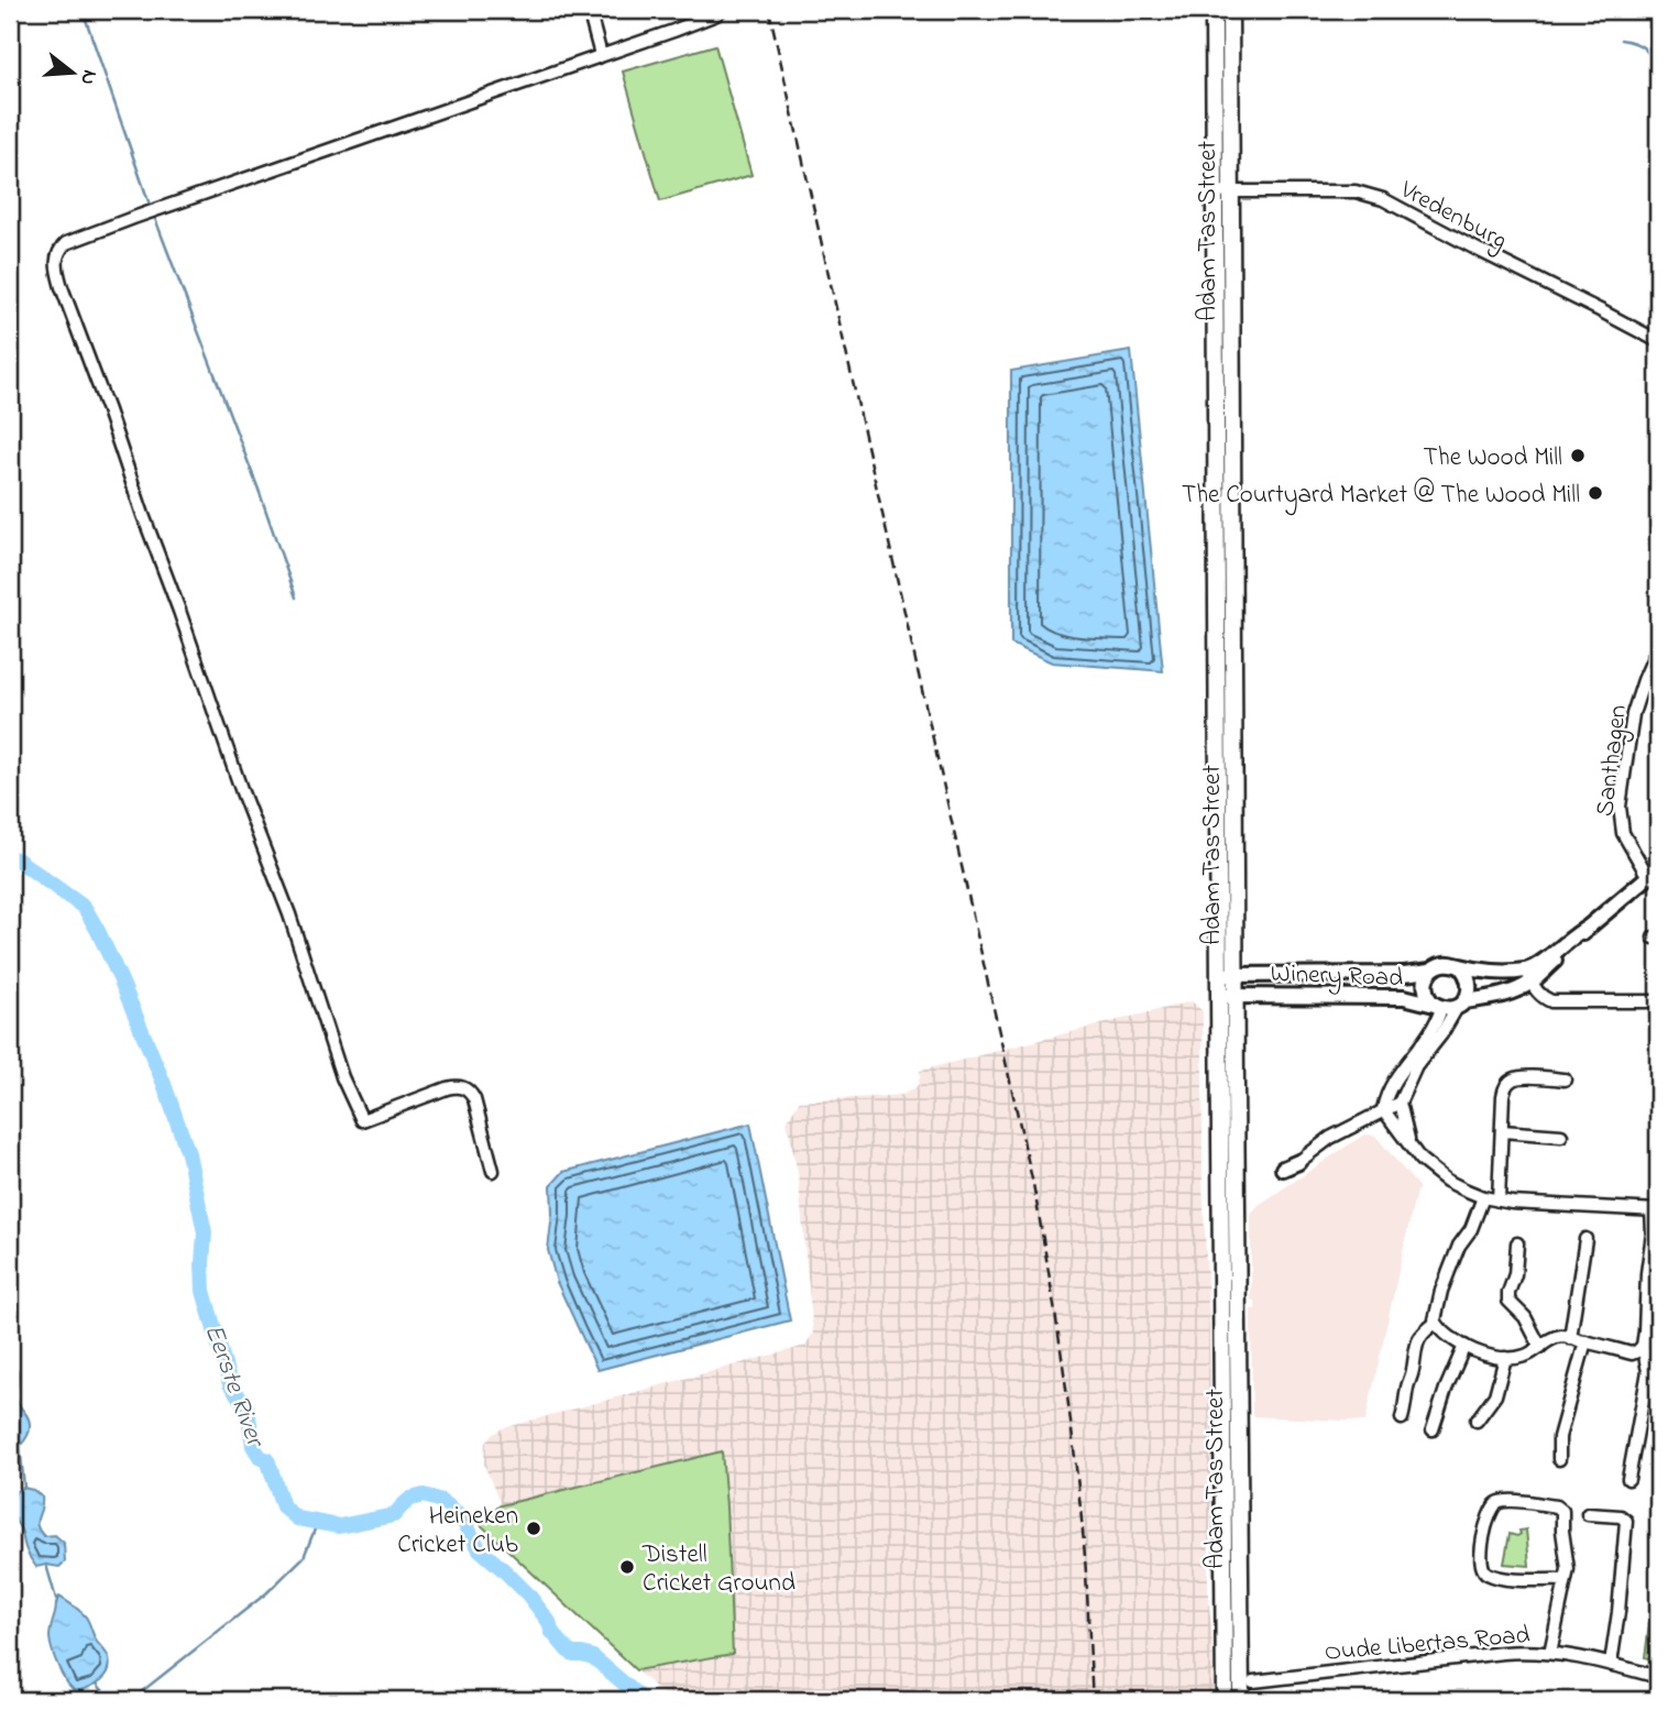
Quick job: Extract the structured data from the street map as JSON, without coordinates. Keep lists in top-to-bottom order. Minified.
{"streets":{"main road":["Adam Tas Street"],"street":["Vredenburg","Santhagen","Winery Road","Oude Libertas Road"]},"crossings":[["Vredenburg","Adam Tas Street"],["Adam Tas Street","Winery Road"],["Adam Tas Street","Oude Libertas Road"]],"water":["Eerste River"],"places":["The Wood Mill","The Courtyard Market @ The Wood Mill","Heineken Cricket Club","Distell Cricket Ground"],"north":"right"}
